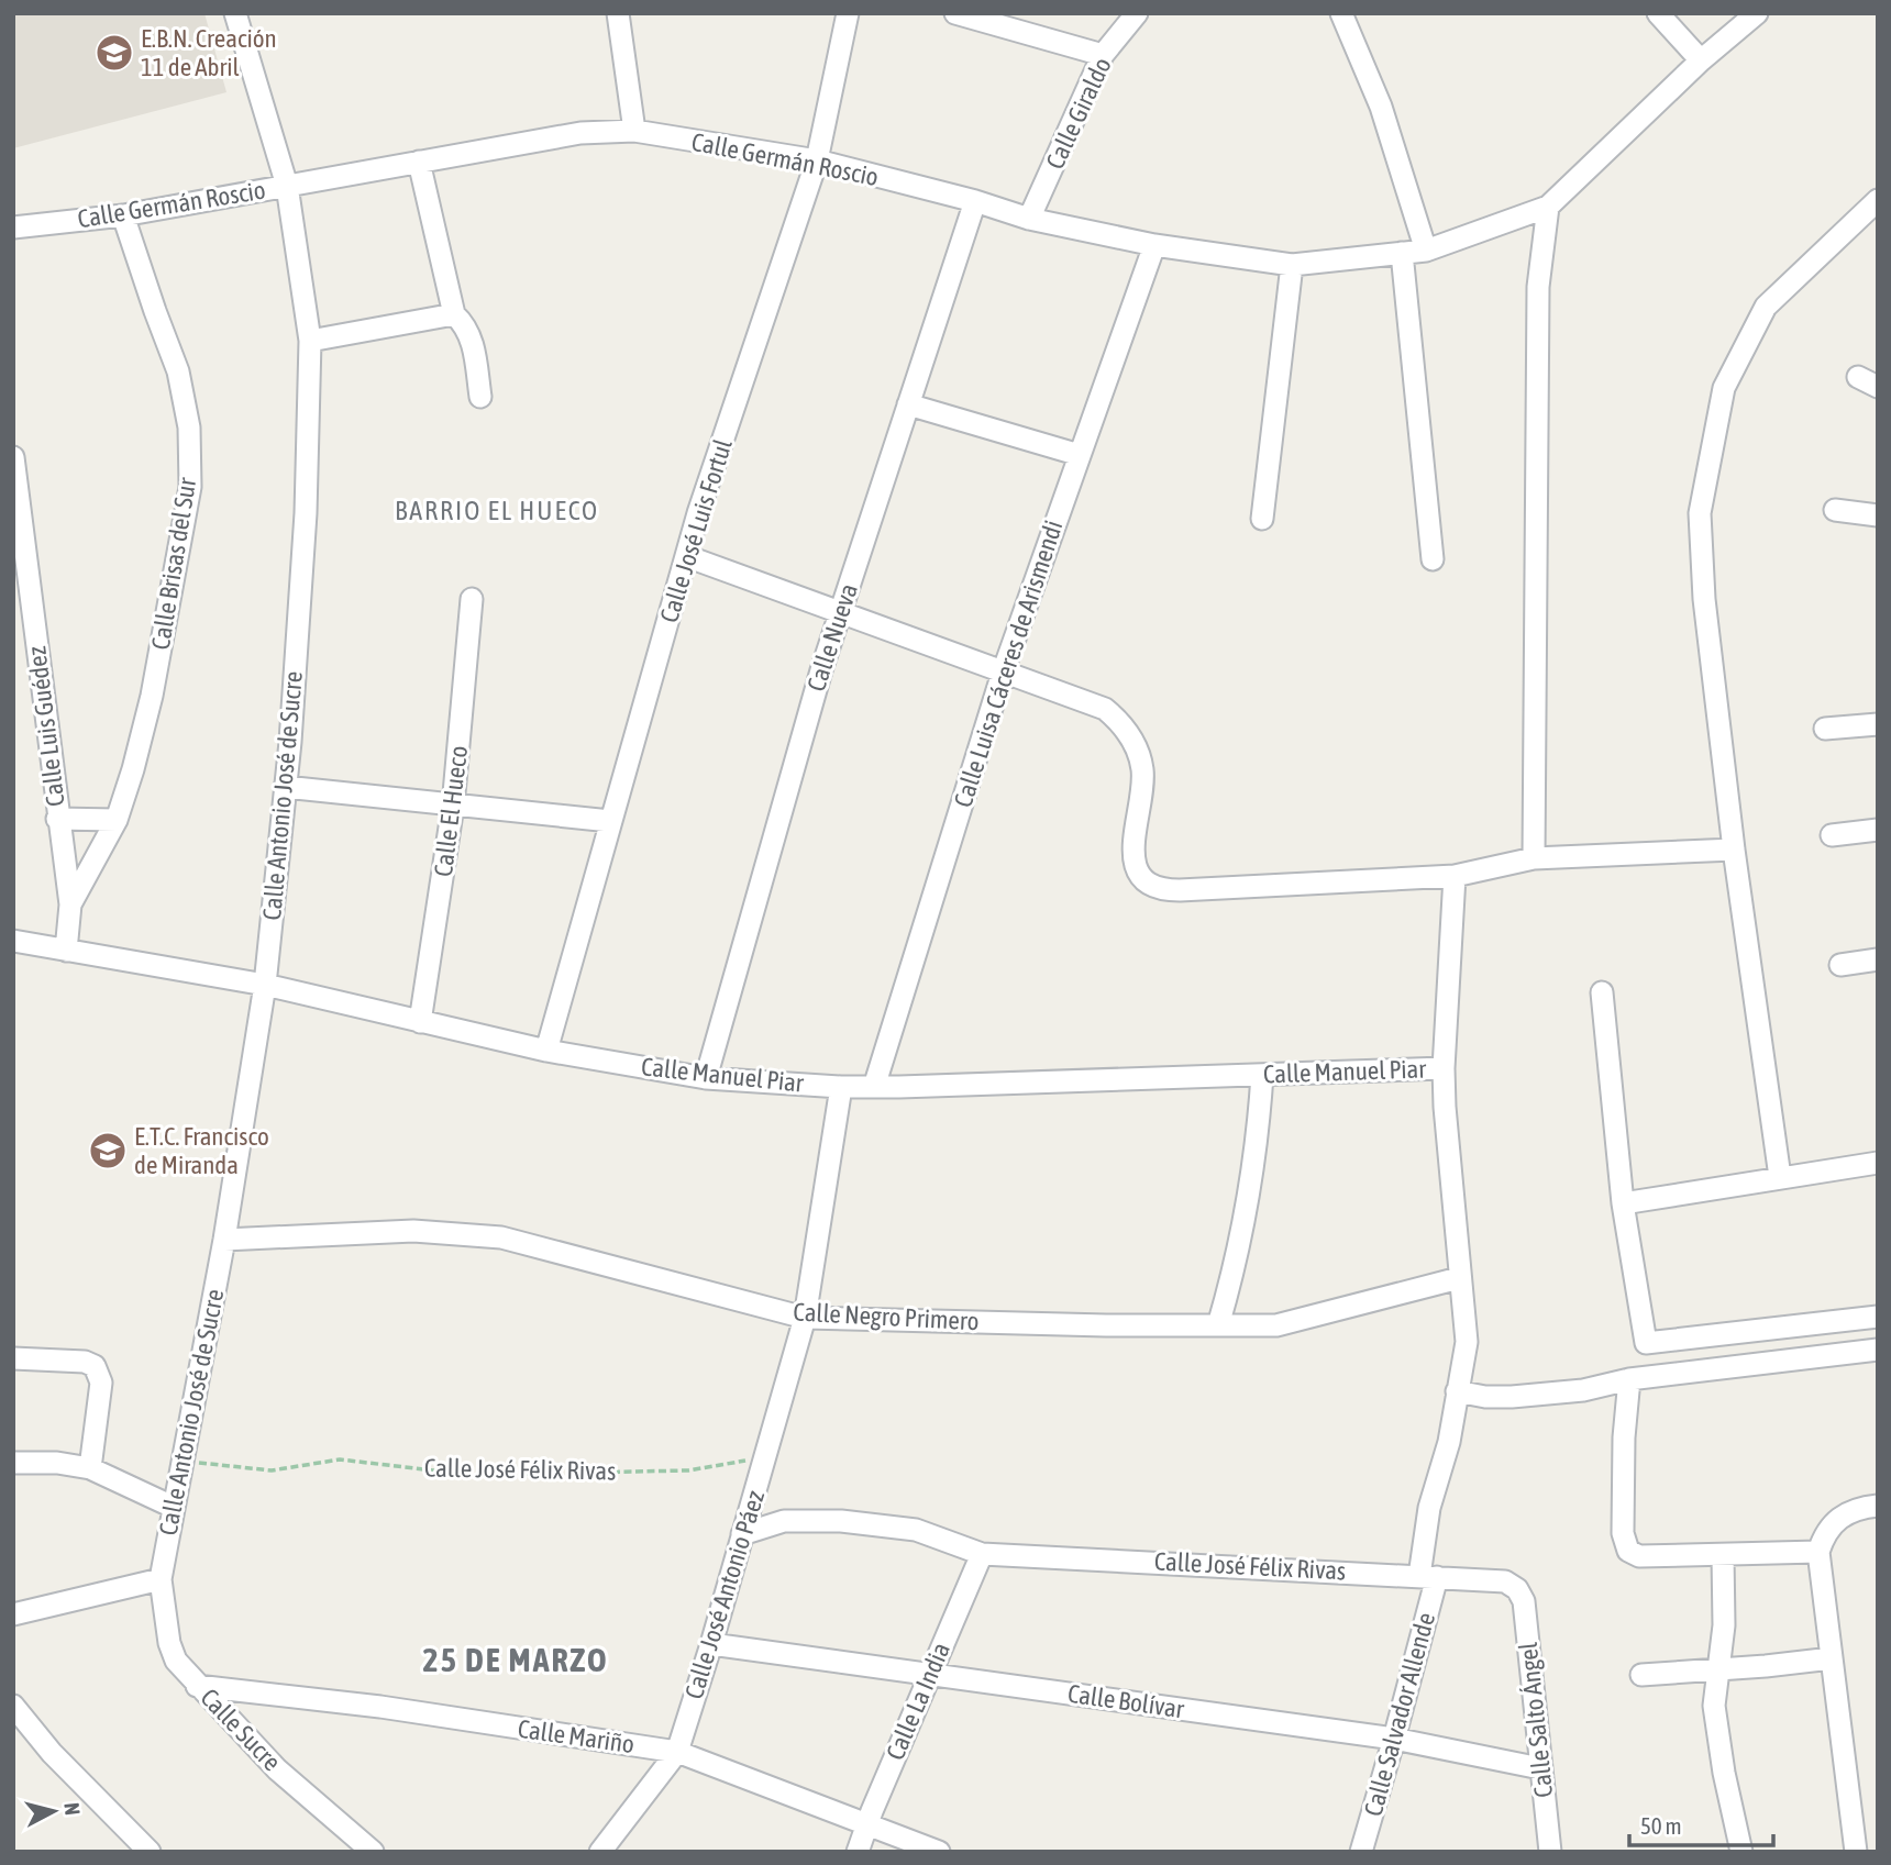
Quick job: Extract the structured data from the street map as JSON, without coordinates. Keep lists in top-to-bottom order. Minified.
{"streets":{"street":["Calle Giraldo","Calle Germán Roscio","Calle José Luis Fortul","Calle Brisas del Sur","Calle Nueva","Calle Luisa Cáceres de Arismendi","Calle Luis Guédez","Calle Antonio José de Sucre","Calle El Hueco","Calle Manuel Piar","Calle Negro Primero","Calle José Félix Rivas","Calle José Antonio Páez","Calle La India","Calle Bolívar","Calle Salvador Allende","Calle Salto Ángel","Calle Sucre","Calle Mariño"]},"crossings":[["Calle Giraldo","Calle Germán Roscio"],["Calle Germán Roscio","Calle José Luis Fortul"],["Calle Germán Roscio","Calle Brisas del Sur"],["Calle Germán Roscio","Calle Nueva"],["Calle Germán Roscio","Calle Luisa Cáceres de Arismendi"],["Calle Germán Roscio","Calle Antonio José de Sucre"],["Calle José Luis Fortul","Calle Manuel Piar"],["Calle Brisas del Sur","Calle Luis Guédez"],["Calle Nueva","Calle Manuel Piar"],["Calle Luisa Cáceres de Arismendi","Calle Manuel Piar"],["Calle Luis Guédez","Calle Manuel Piar"],["Calle Antonio José de Sucre","Calle Manuel Piar"],["Calle Antonio José de Sucre","Calle Negro Primero"],["Calle Antonio José de Sucre","Calle José Félix Rivas"],["Calle Antonio José de Sucre","Calle Sucre"],["Calle El Hueco","Calle Manuel Piar"],["Calle Manuel Piar","Calle Salvador Allende"],["Calle Negro Primero","Calle José Antonio Páez"],["Calle Negro Primero","Calle Salvador Allende"],["Calle José Félix Rivas","Calle José Antonio Páez"],["Calle José Félix Rivas","Calle La India"],["Calle José Félix Rivas","Calle Salvador Allende"],["Calle José Félix Rivas","Calle Salto Ángel"],["Calle José Antonio Páez","Calle Bolívar"],["Calle José Antonio Páez","Calle Mariño"],["Calle La India","Calle Bolívar"],["Calle La India","Calle Mariño"],["Calle Bolívar","Calle Salvador Allende"],["Calle Bolívar","Calle Salto Ángel"],["Calle Sucre","Calle Mariño"]],"districts":["BARRIO EL HUECO","25 DE MARZO"],"places":{"school or university":["E.B.N. Creación 11 de Abril","E.T.C. Francisco de Miranda"]},"scale_bar":"50 m","north":"right"}
